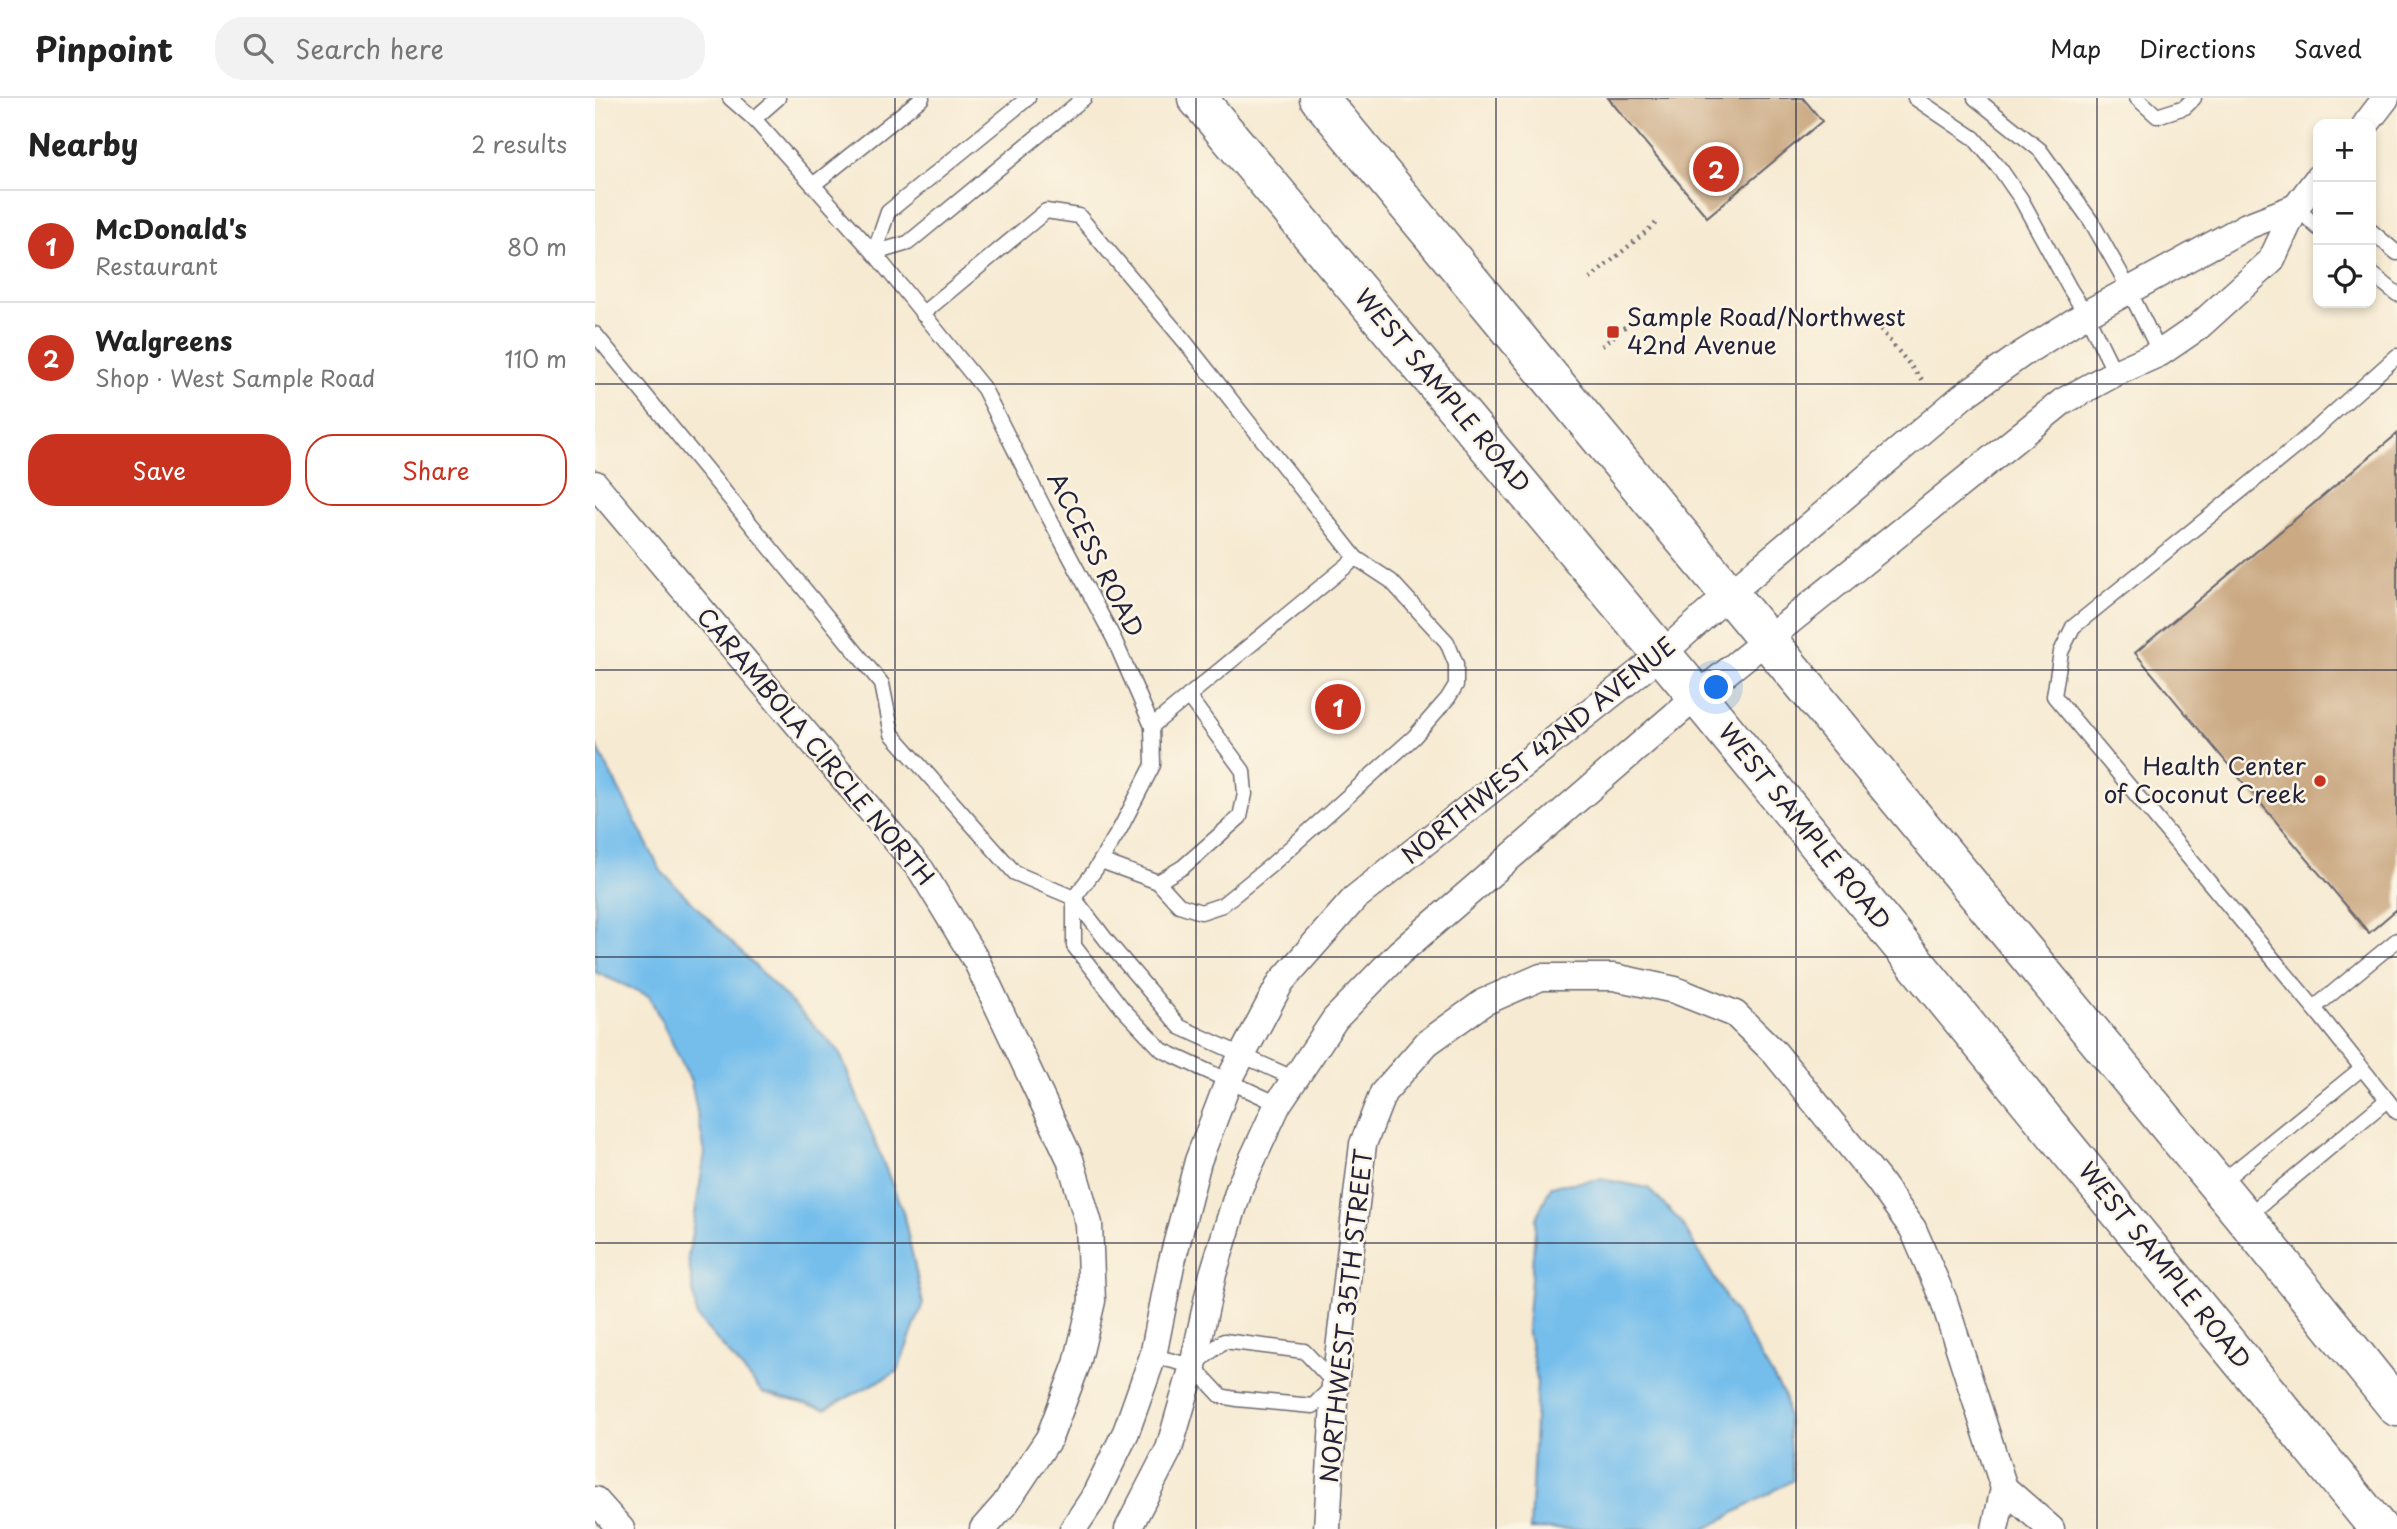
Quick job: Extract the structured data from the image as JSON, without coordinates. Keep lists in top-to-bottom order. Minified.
{"streets":{"main road":["WEST SAMPLE ROAD"],"street":["CARAMBOLA CIRCLE NORTH","NORTHWEST 42ND AVENUE","NORTHWEST 35TH STREET"],"lane":["ACCESS ROAD"]},"crossings":[["WEST SAMPLE ROAD","NORTHWEST 42ND AVENUE"]],"places":{"transit":["Sample Road/Northwest 42nd Avenue"],"other":["Health Center of Coconut Creek"]},"page":{"header":"Pinpoint","search":"Search here","nav":["Map","Directions","Saved"],"heading":["Nearby","2 results"],"map_buttons":["+","−"],"pins":["2","1"],"list":[{"mark":"1","name":"McDonald's","note":"Restaurant","value":"80 m"},{"mark":"2","name":"Walgreens","note":"Shop · West Sample Road","value":"110 m"}],"buttons":["Save","Share"]}}
